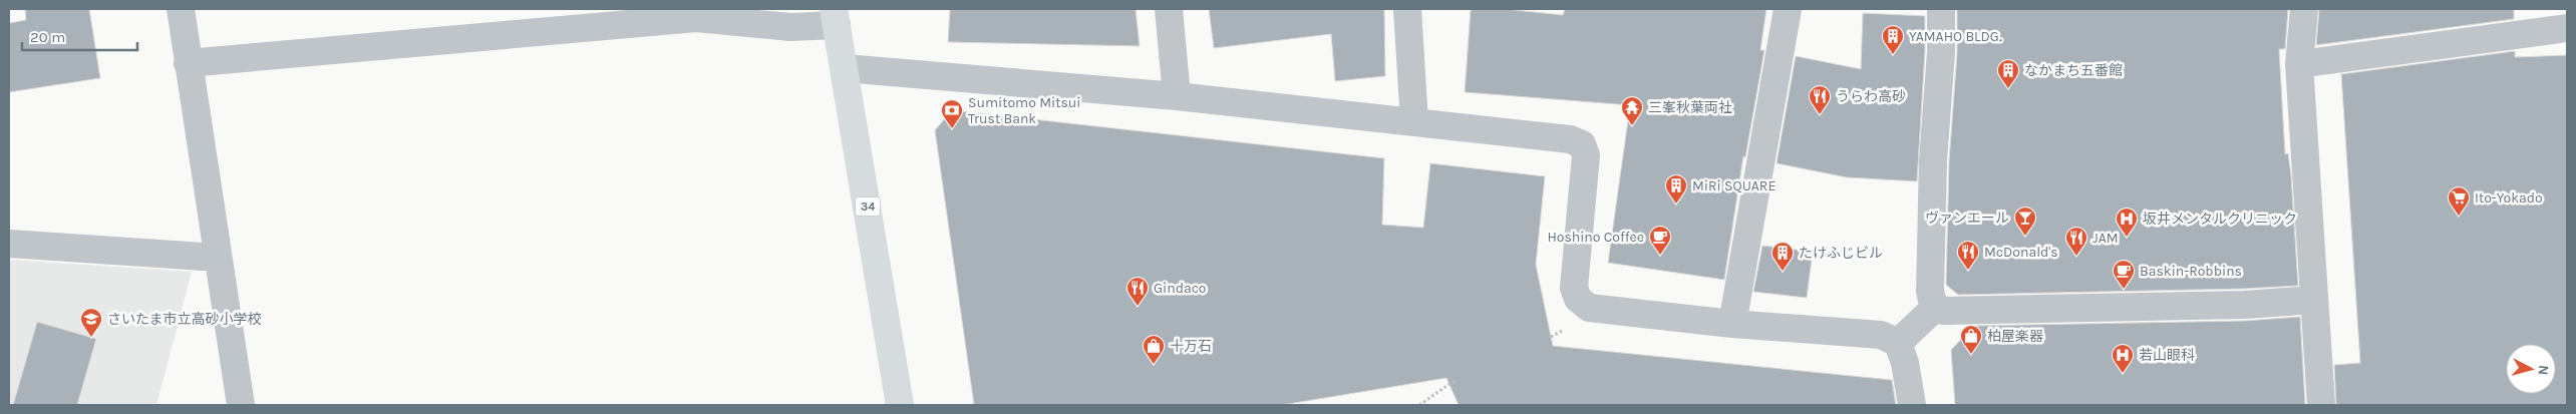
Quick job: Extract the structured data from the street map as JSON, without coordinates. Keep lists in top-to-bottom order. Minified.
{"streets":{"main road":["34"]},"places":{"building":["YAMAHO BLDG.","なかまち五番館","MiRi SQUARE","たけふじビル"],"restaurant":["うらわ高砂","JAM","McDonald's","Gindaco"],"temple":["三峯秋葉両社"],"bank":["Sumitomo Mitsui Trust Bank"],"supermarket":["Ito-Yokado"],"bar":["ヴァンエール"],"hospital":["坂井メンタルクリニック","若山眼科"],"cafe":["Hoshino Coffee","Baskin-Robbins"],"school or university":["さいたま市立高砂小学校"],"shop":["柏屋楽器","十万石"]},"scale_bar":"20 m","north":"right"}
